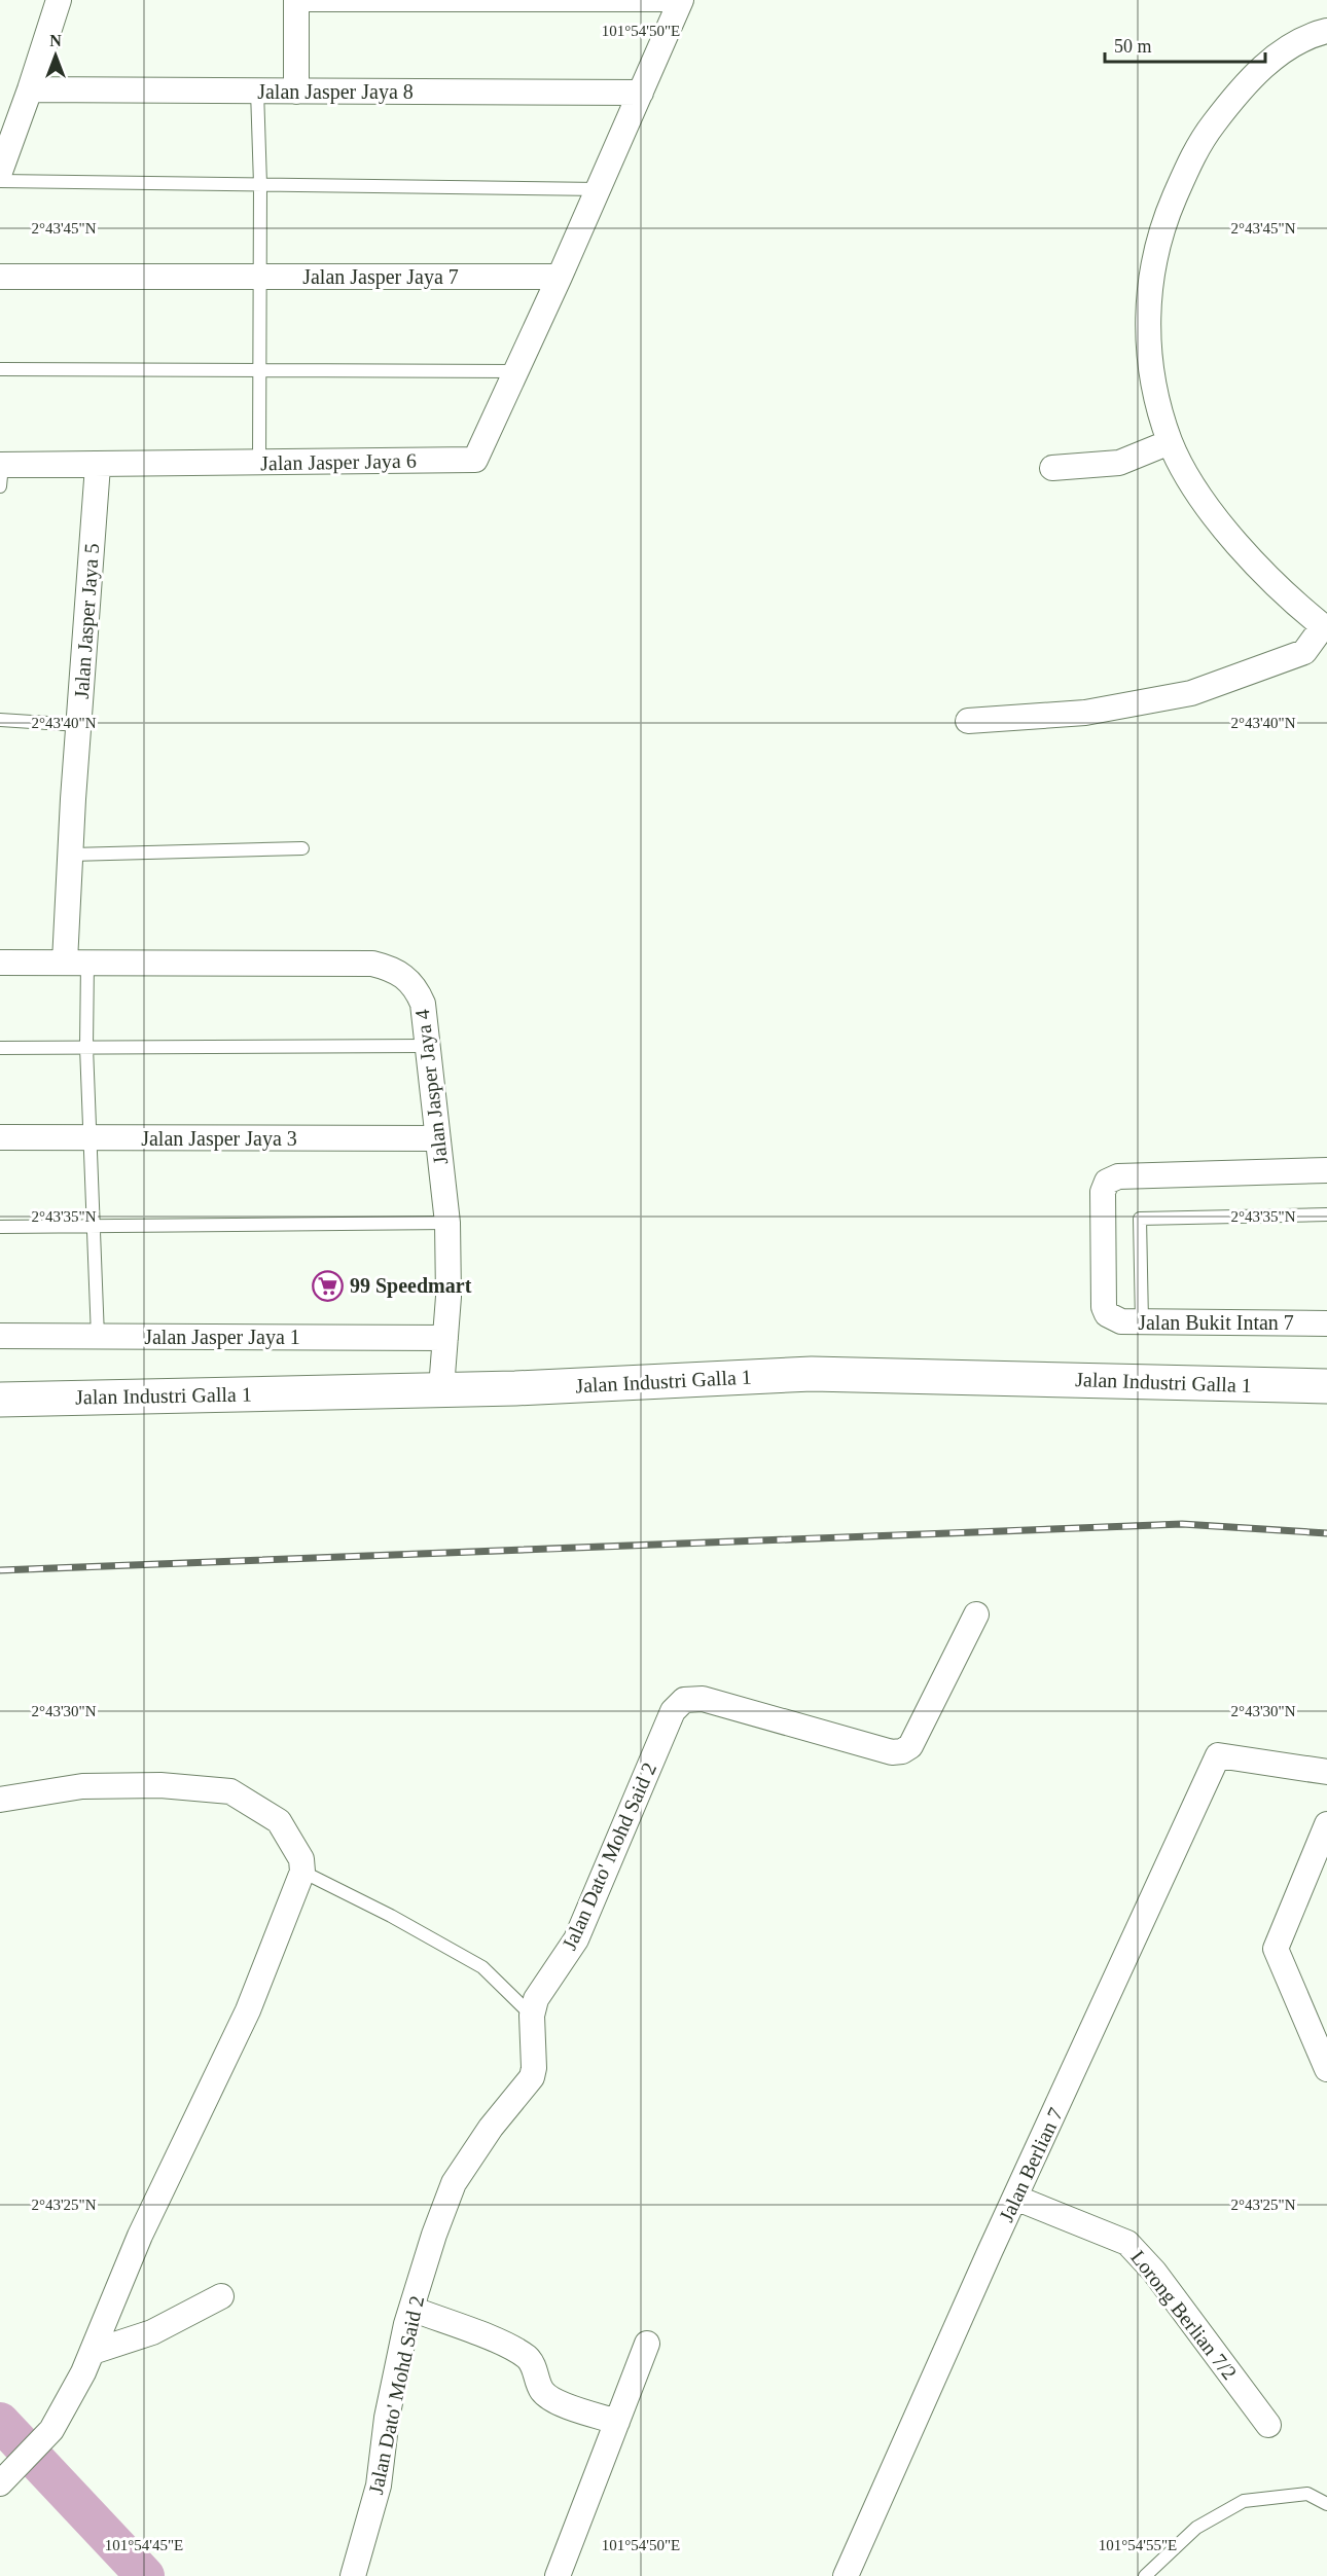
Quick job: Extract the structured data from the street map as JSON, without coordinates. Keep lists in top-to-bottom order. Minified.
{"streets":{"main road":["Jalan Industri Galla 1"],"street":["Jalan Jasper Jaya 8","Jalan Jasper Jaya 7","Jalan Jasper Jaya 6","Jalan Jasper Jaya 5","Jalan Jasper Jaya 4","Jalan Jasper Jaya 3","Jalan Bukit Intan 7","Jalan Jasper Jaya 1","Jalan Dato' Mohd Said 2","Jalan Berlian 7","Lorong Berlian 7/2"]},"crossings":[["Jalan Jasper Jaya 7","Jalan Jasper Jaya 6"],["Jalan Jasper Jaya 6","Jalan Jasper Jaya 5"],["Jalan Jasper Jaya 5","Jalan Jasper Jaya 4"],["Jalan Jasper Jaya 4","Jalan Jasper Jaya 3"],["Jalan Jasper Jaya 4","Jalan Jasper Jaya 1"],["Jalan Jasper Jaya 4","Jalan Industri Galla 1"],["Jalan Berlian 7","Lorong Berlian 7/2"]],"places":{"supermarket":["99 Speedmart"]},"scale_bar":"50 m","north":"top","coordinates":["101°54'50\"E","2°43'45\"N","2°43'40\"N","2°43'35\"N","2°43'30\"N","2°43'25\"N","101°54'45\"E","101°54'55\"E"]}
